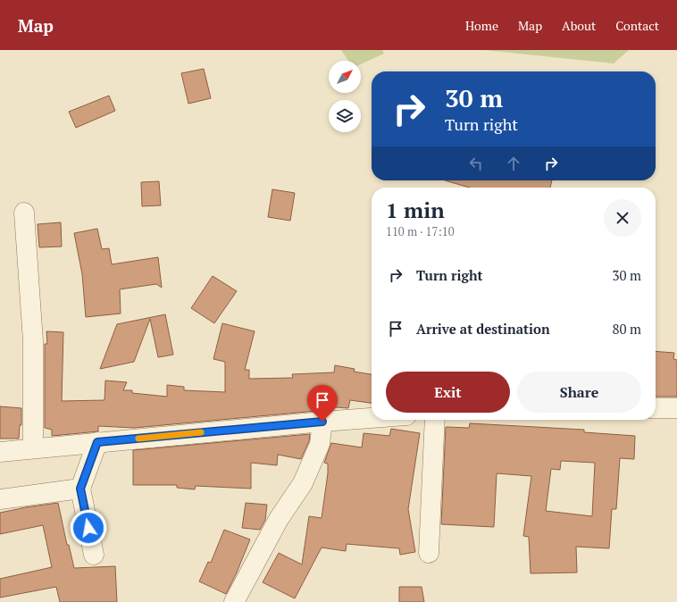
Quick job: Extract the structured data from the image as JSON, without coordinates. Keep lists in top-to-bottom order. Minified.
{"north":"top right","page":{"header":"Map","nav":["Home","Map","About","Contact"],"turn":["30 m","Turn right"],"heading":["1 min","110 m · 17:10"],"list":[{"name":"Turn right","value":"30 m"},{"name":"Arrive at destination","value":"80 m"}],"buttons":["Exit","Share"]}}
